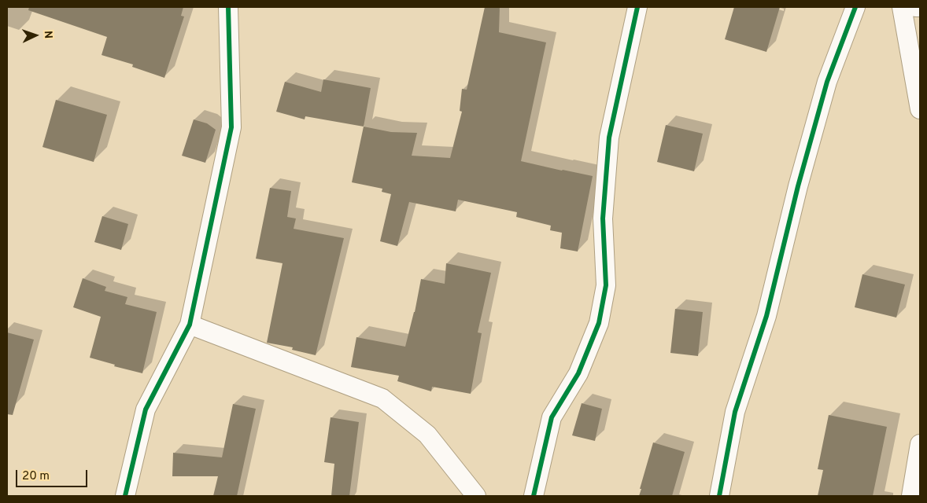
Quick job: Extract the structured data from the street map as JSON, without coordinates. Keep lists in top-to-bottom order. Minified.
{"scale_bar":"20 m","north":"right"}
